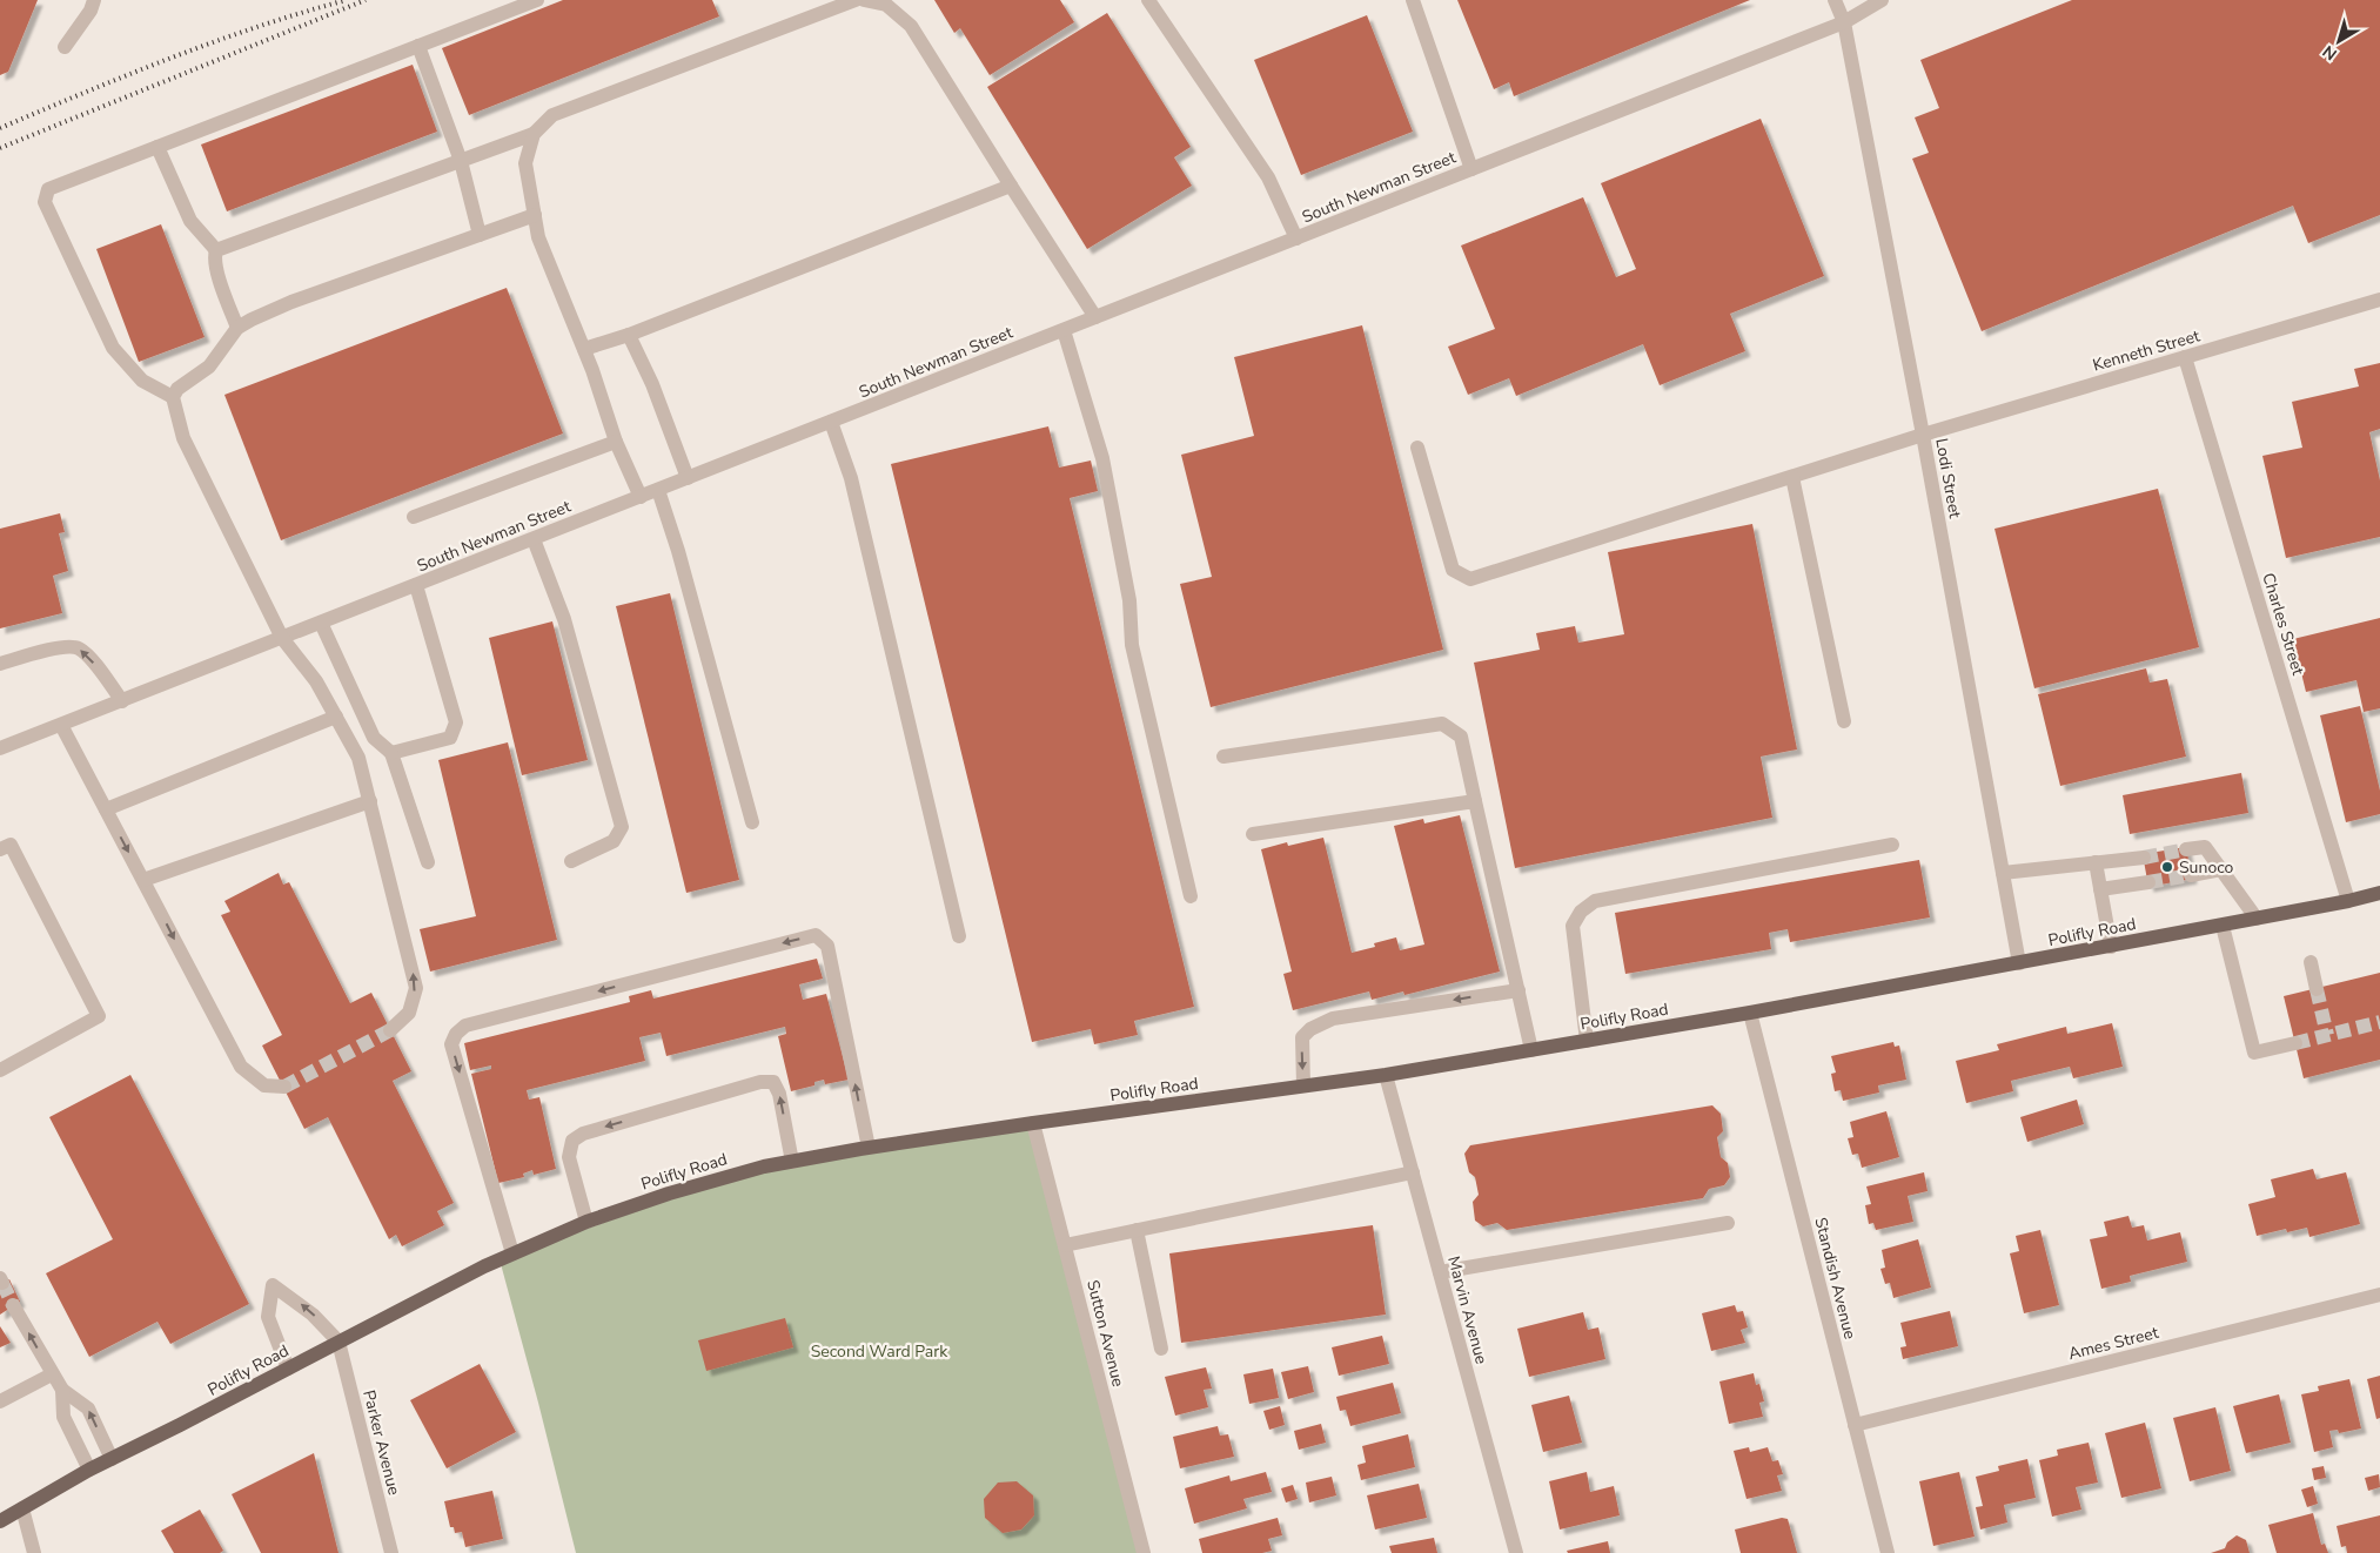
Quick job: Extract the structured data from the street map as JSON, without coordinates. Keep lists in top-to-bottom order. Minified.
{"streets":{"main road":["Polifly Road"],"street":["South Newman Street","Kenneth Street","Lodi Street","Charles Street","Standish Avenue","Marvin Avenue","Sutton Avenue","Ames Street","Parker Avenue"]},"crossings":[["South Newman Street","Lodi Street"],["Kenneth Street","Lodi Street"],["Kenneth Street","Charles Street"],["Lodi Street","Polifly Road"],["Charles Street","Polifly Road"],["Polifly Road","Standish Avenue"],["Polifly Road","Marvin Avenue"],["Polifly Road","Sutton Avenue"],["Polifly Road","Parker Avenue"],["Standish Avenue","Ames Street"]],"parks":["Second Ward Park"],"places":["Sunoco"],"north":"bottom left"}
